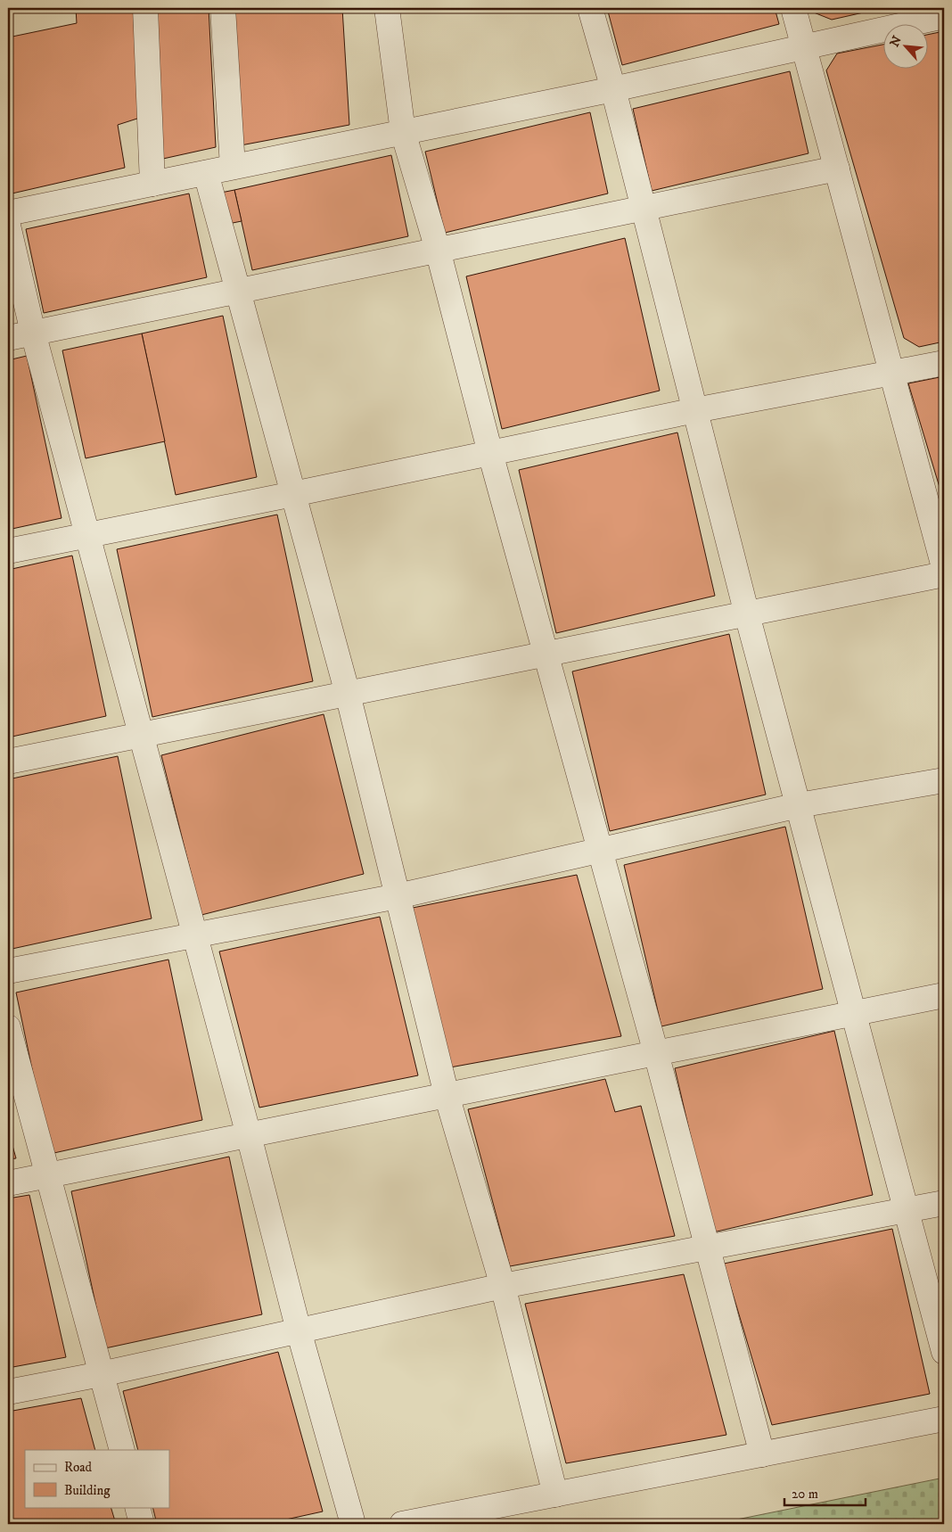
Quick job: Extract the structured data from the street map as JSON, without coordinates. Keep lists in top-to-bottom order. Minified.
{"legend":["Road","Building"],"scale_bar":"20 m","north":"top left"}
